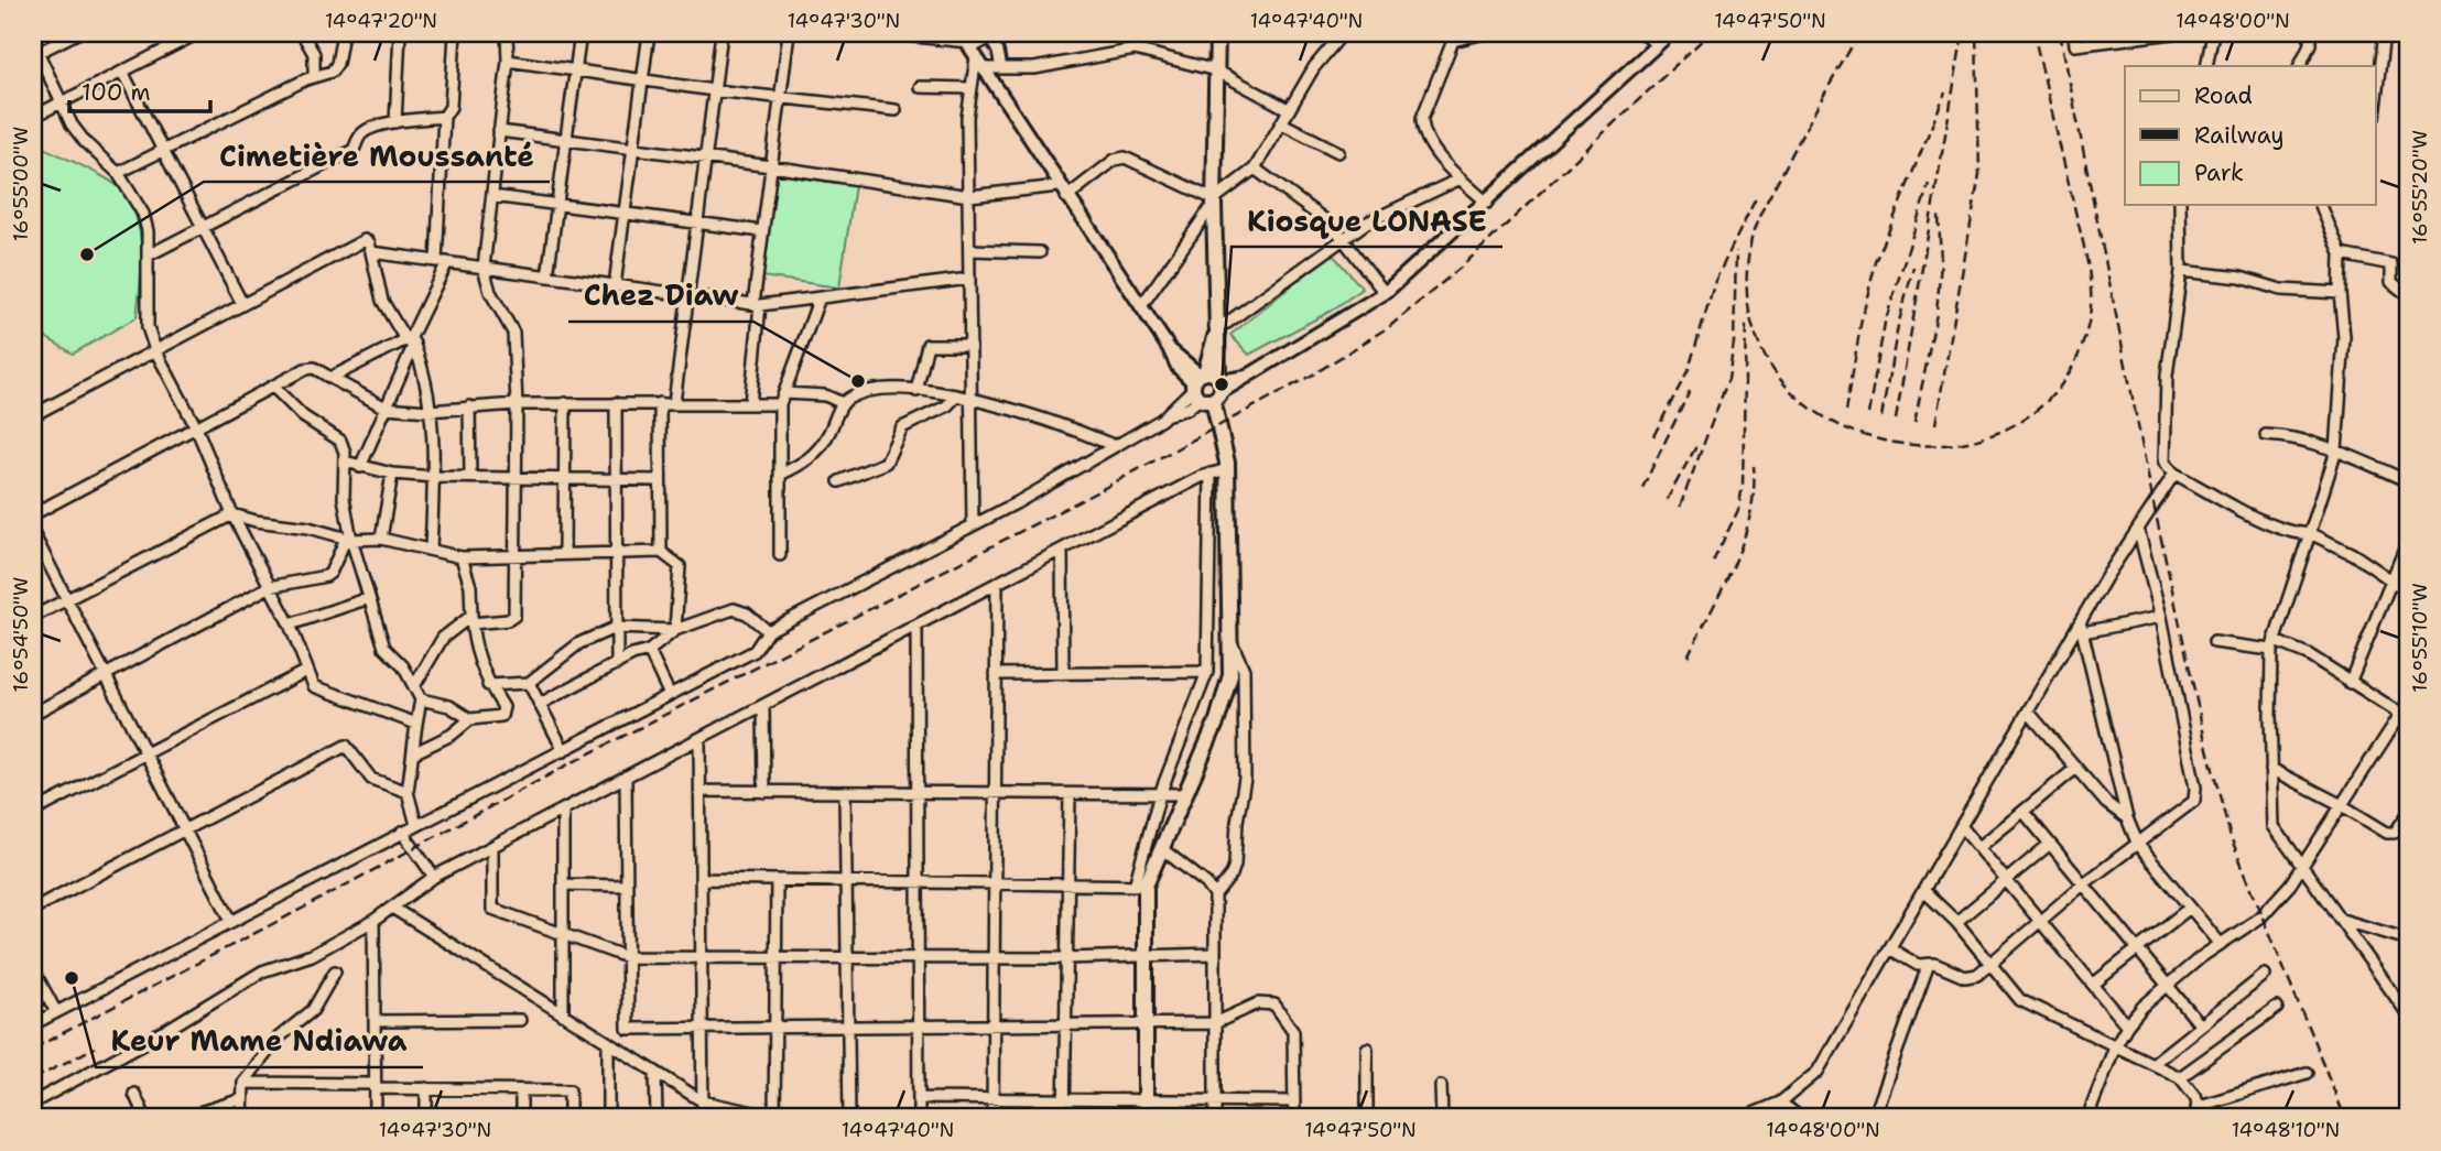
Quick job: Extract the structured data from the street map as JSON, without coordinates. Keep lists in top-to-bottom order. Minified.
{"places":["Cimetière Moussanté","Chez Diaw","Kiosque LONASE","Keur Mame Ndiawa"],"legend":["Road","Railway","Park"],"scale_bar":"100 m","coordinates":["14°47'20\"N","14°47'30\"N","14°47'40\"N","14°47'50\"N","14°48'00\"N","16°55'00\"W","16°55'20\"W","16°54'50\"W","16°55'10\"W","14°48'10\"N"]}
